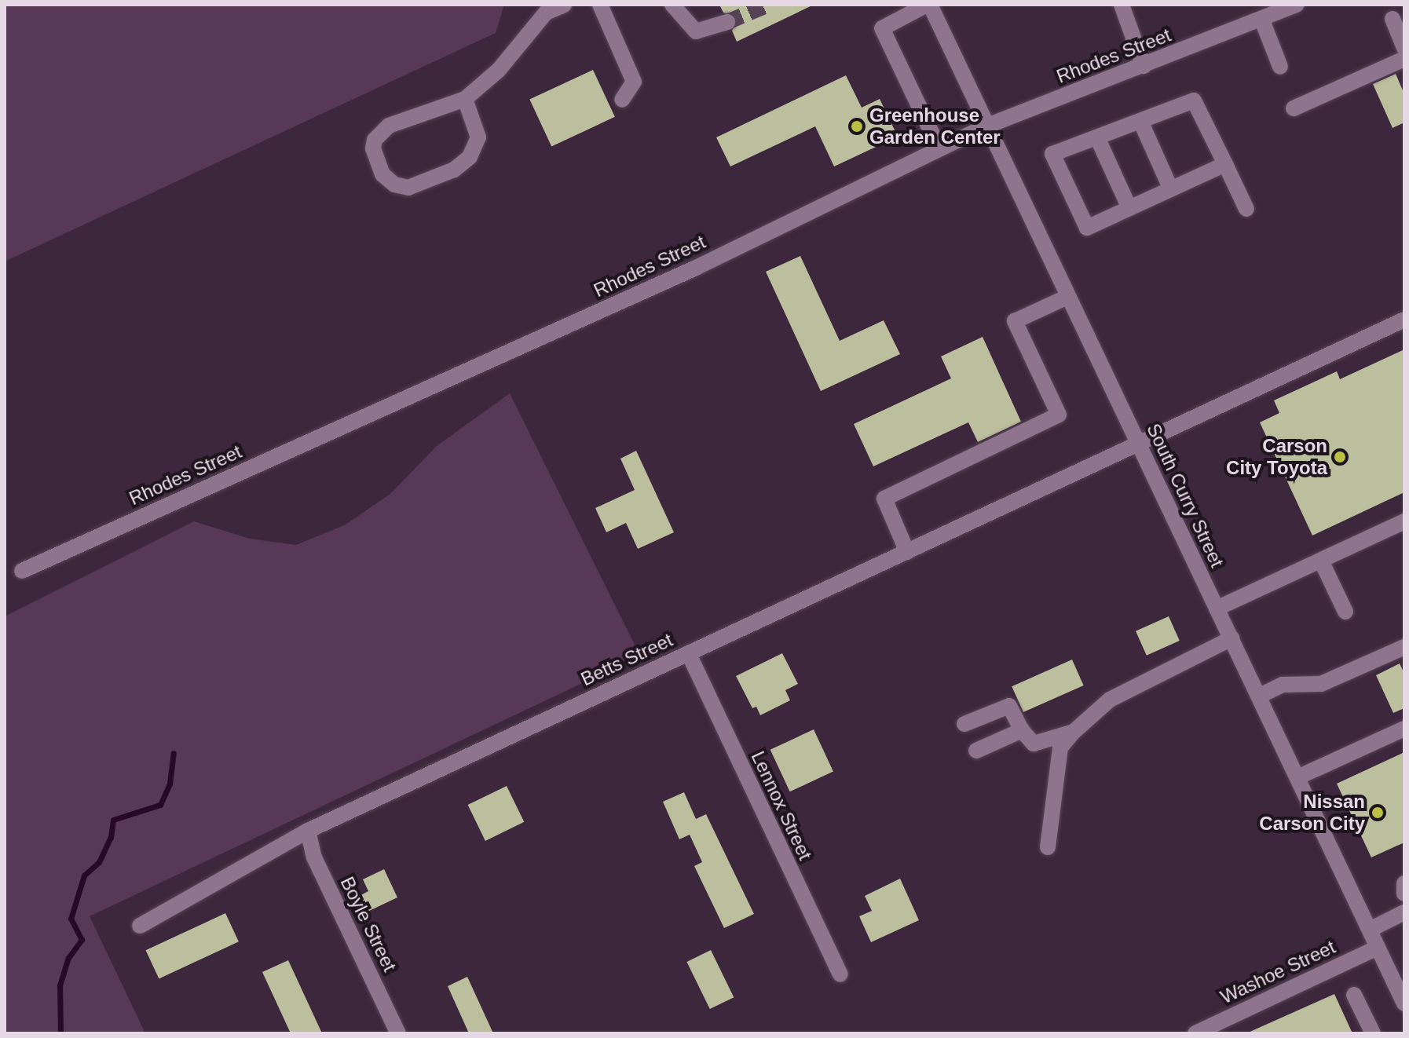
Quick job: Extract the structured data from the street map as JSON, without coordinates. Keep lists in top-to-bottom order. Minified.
{"streets":{"street":["Rhodes Street","South Curry Street","Betts Street","Lennox Street","Boyle Street","Washoe Street"]},"crossings":[["Rhodes Street","South Curry Street"],["South Curry Street","Betts Street"],["South Curry Street","Washoe Street"],["Betts Street","Lennox Street"],["Betts Street","Boyle Street"]],"places":["Greenhouse Garden Center","Carson City Toyota","Nissan Carson City"]}
